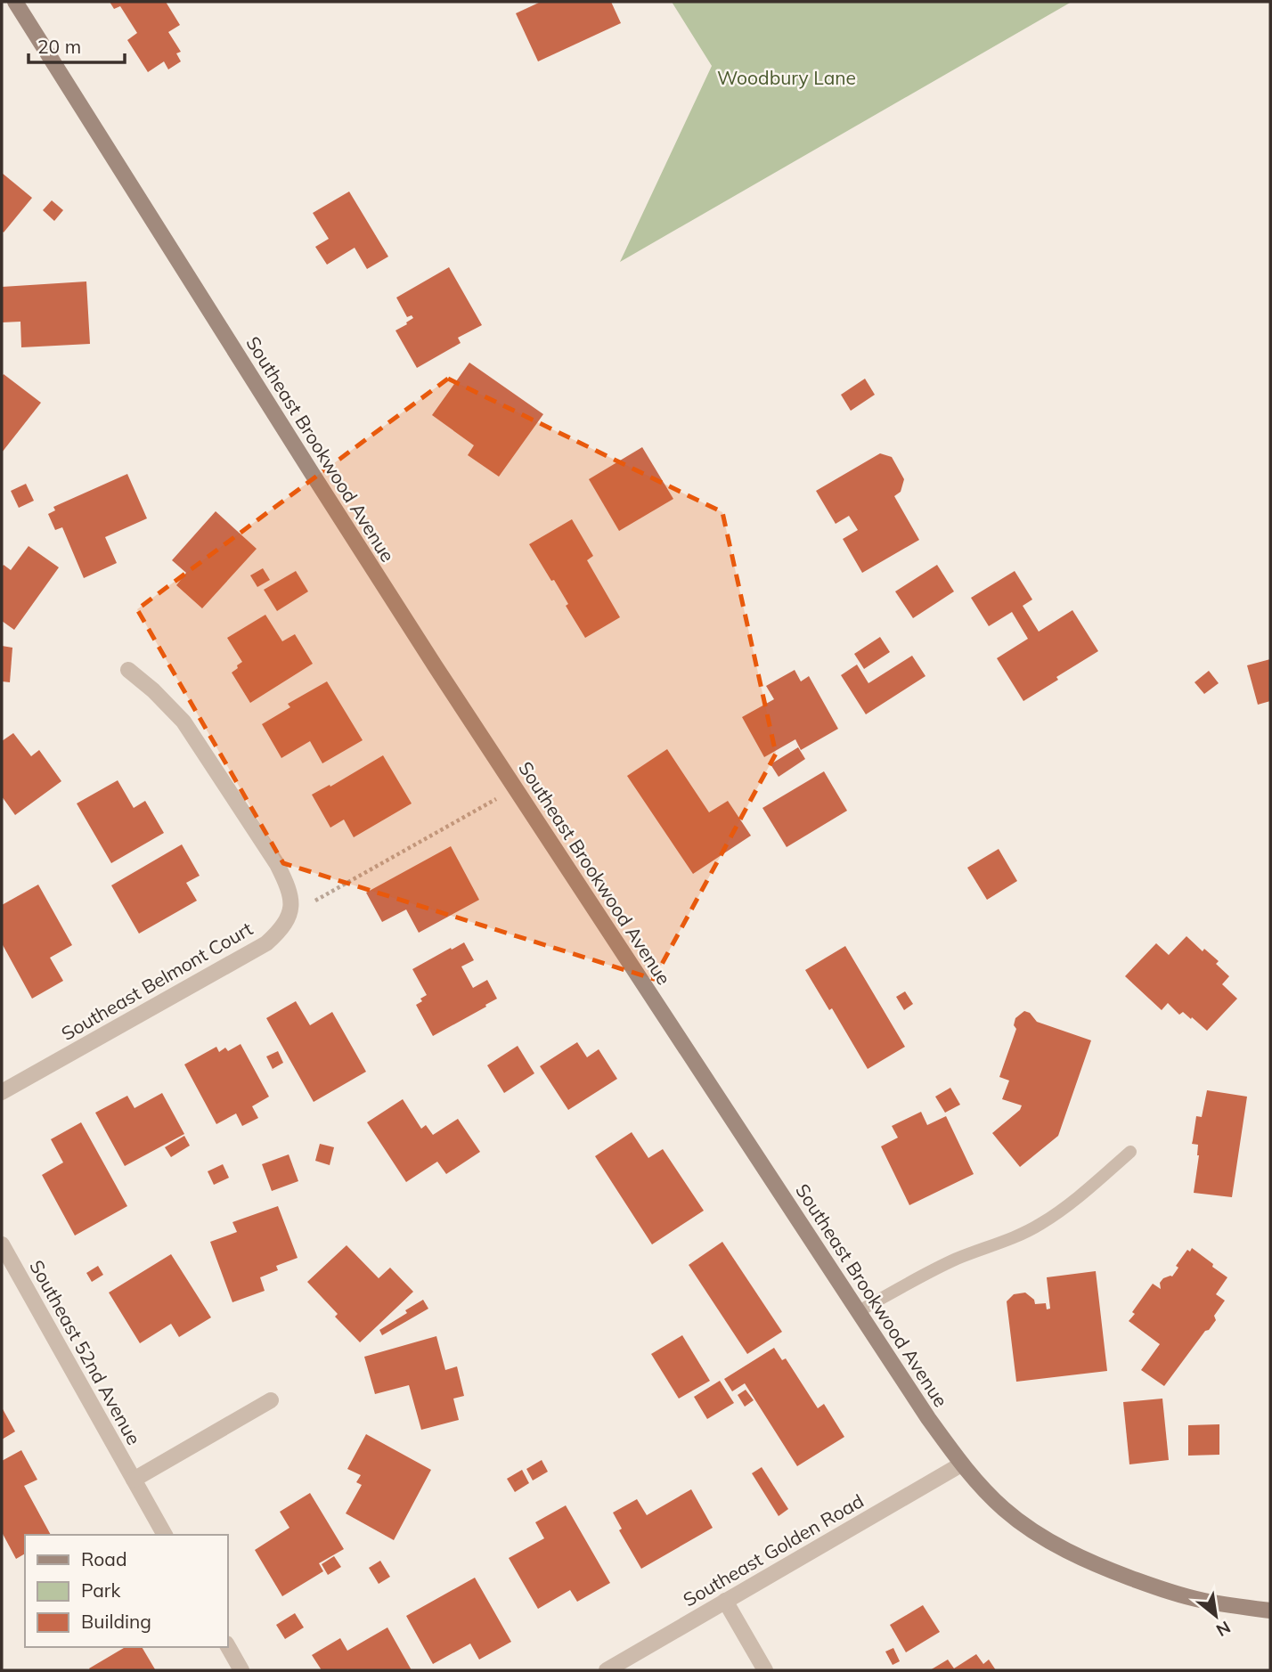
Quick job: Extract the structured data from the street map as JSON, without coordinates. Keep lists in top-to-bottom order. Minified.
{"streets":{"main road":["Southeast Brookwood Avenue"],"street":["Southeast Belmont Court","Southeast 52nd Avenue","Southeast Golden Road"]},"crossings":[["Southeast Brookwood Avenue","Southeast Golden Road"]],"parks":["Woodbury Lane"],"legend":["Road","Park","Building"],"scale_bar":"20 m","north":"bottom right"}
